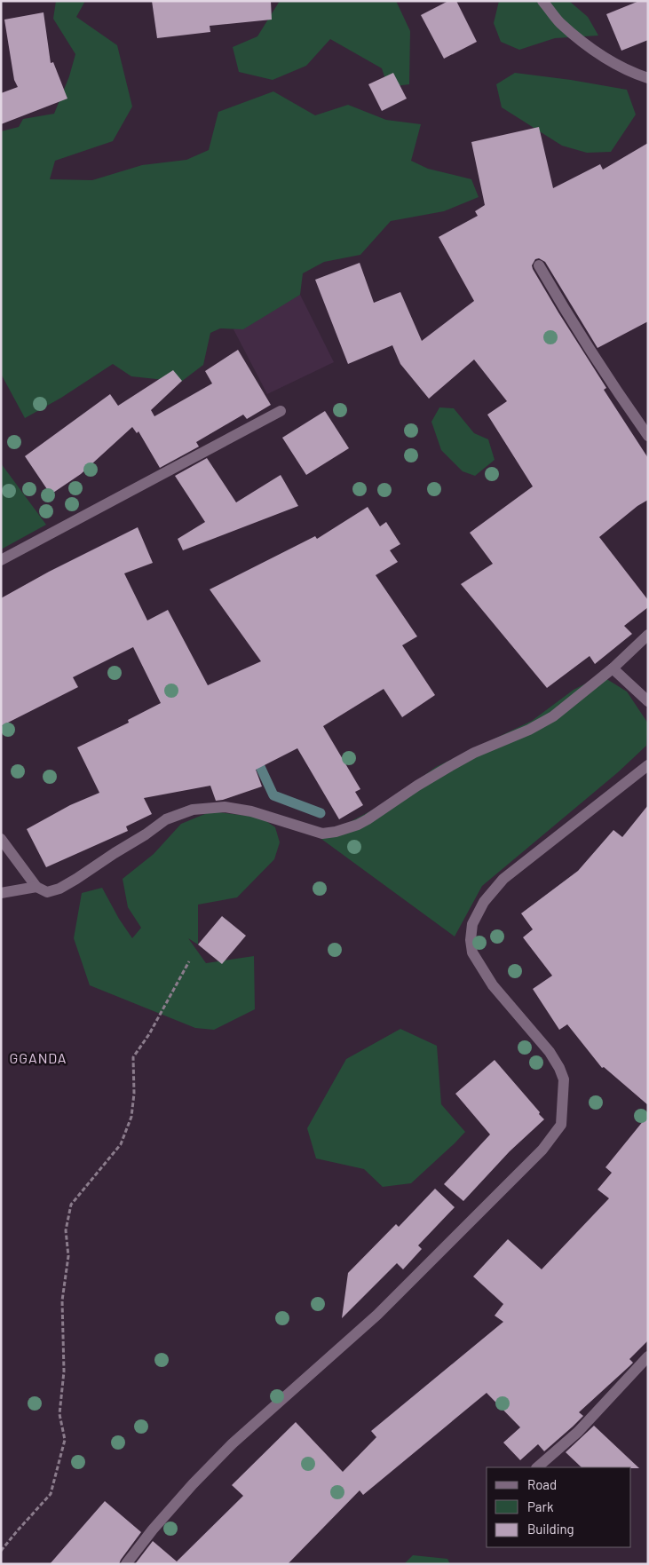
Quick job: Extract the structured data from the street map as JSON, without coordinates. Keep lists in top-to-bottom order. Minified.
{"districts":["GGANDA"],"legend":["Road","Park","Building"]}
